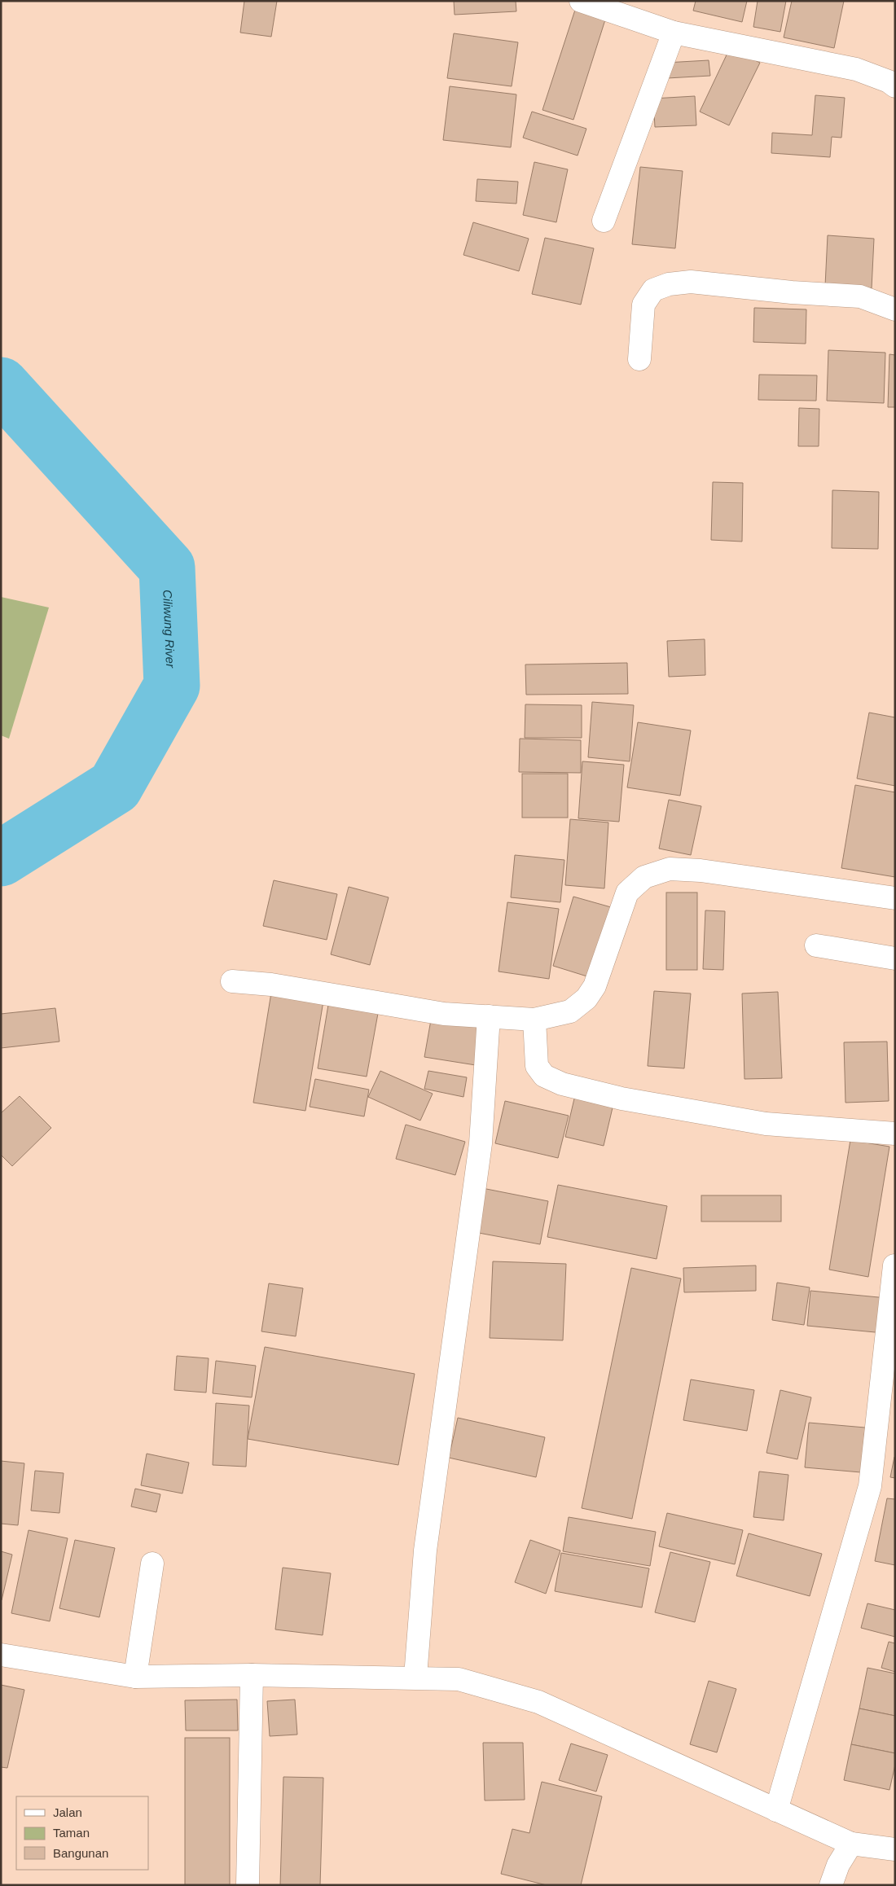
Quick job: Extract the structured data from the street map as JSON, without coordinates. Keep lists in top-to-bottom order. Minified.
{"water":["Ciliwung River"],"legend":["Jalan","Taman","Bangunan"]}
